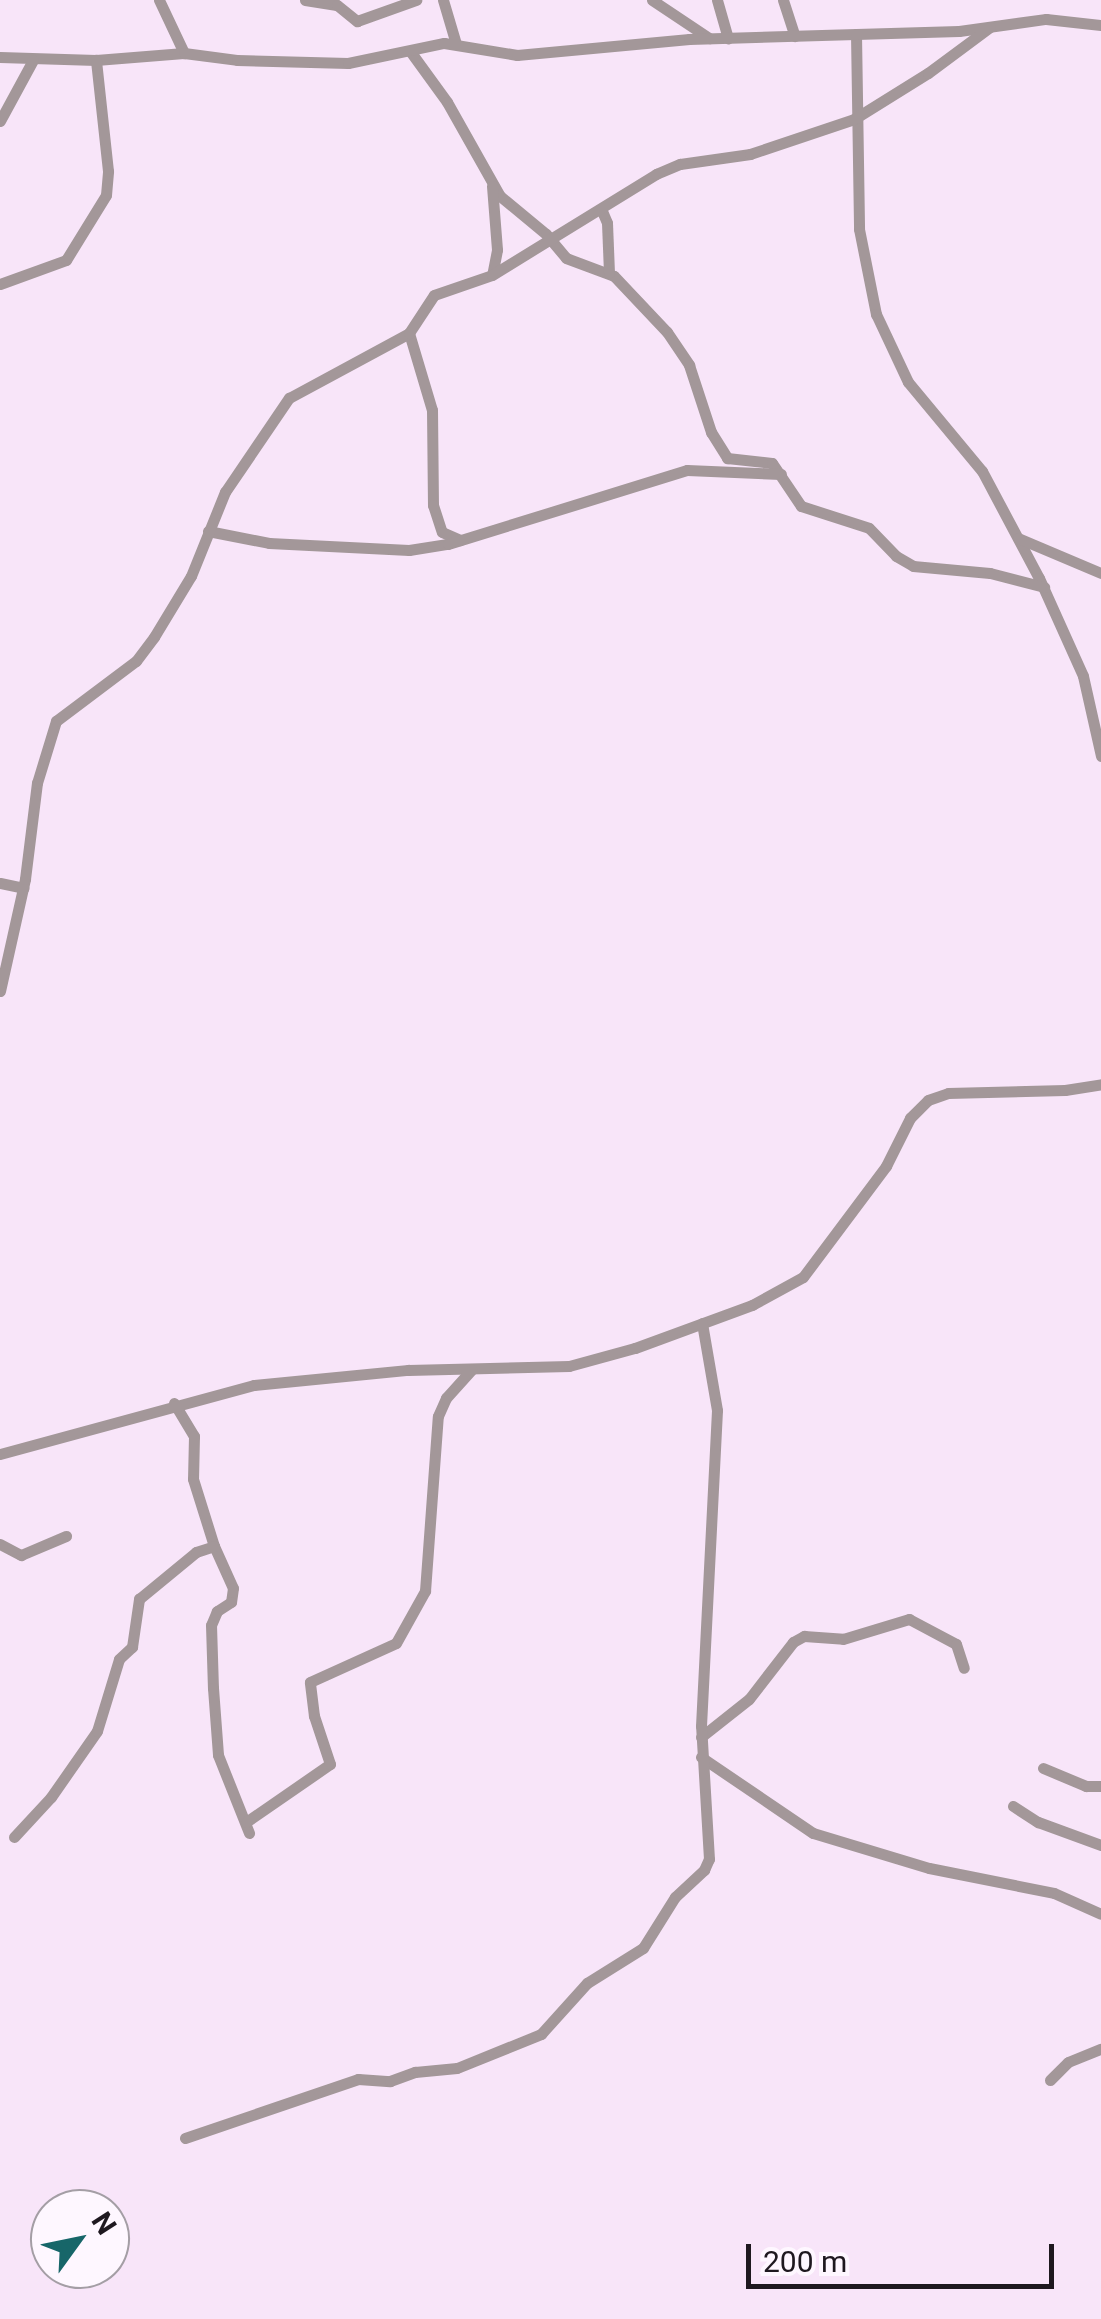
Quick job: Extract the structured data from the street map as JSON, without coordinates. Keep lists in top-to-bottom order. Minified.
{"scale_bar":"200 m","north":"top right"}
